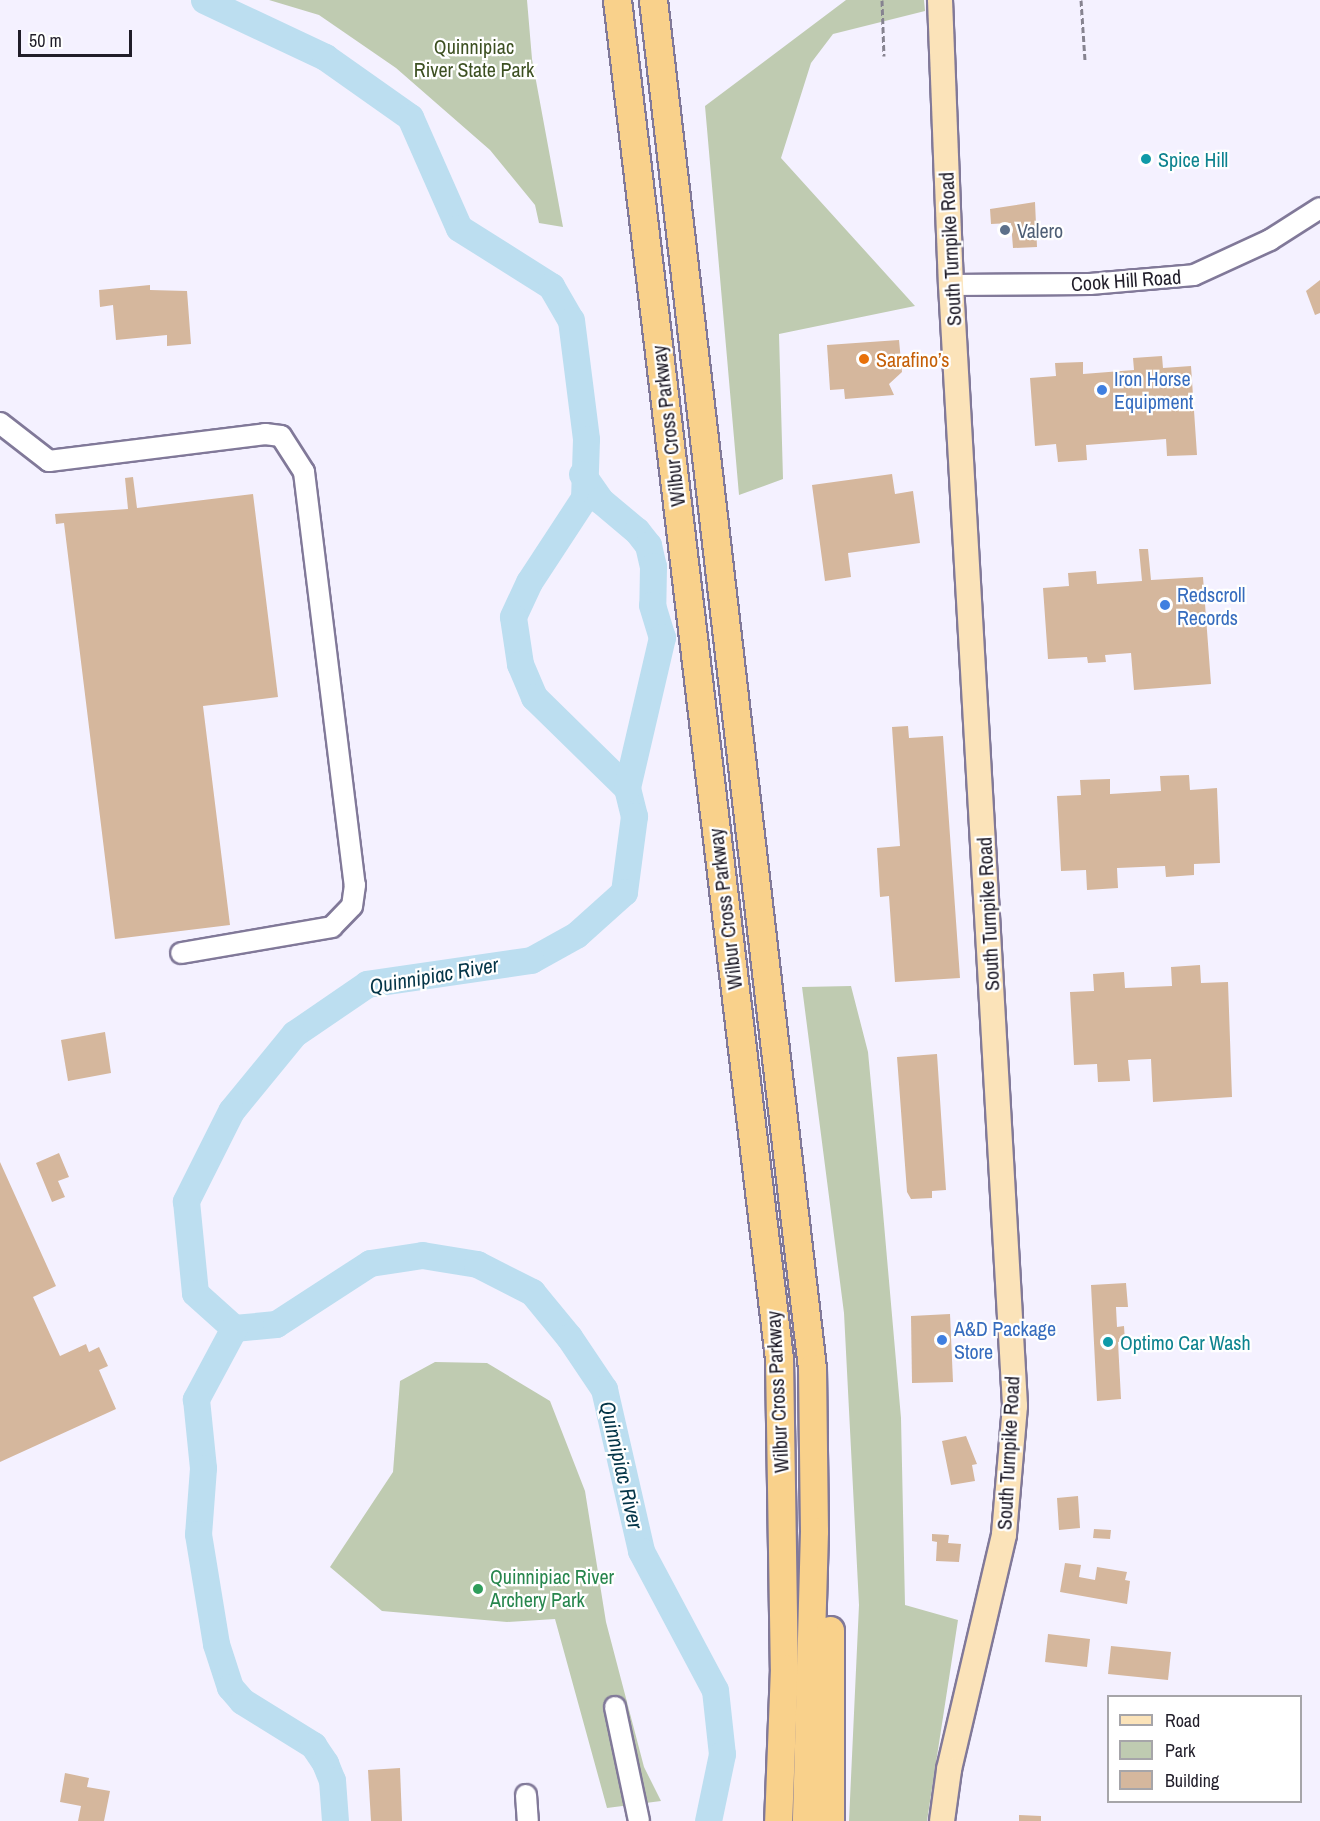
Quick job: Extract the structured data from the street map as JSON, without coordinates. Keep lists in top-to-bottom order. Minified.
{"streets":{"highway":["Wilbur Cross Parkway"],"main road":["South Turnpike Road"],"street":["Cook Hill Road"]},"crossings":[["South Turnpike Road","Cook Hill Road"]],"water":["Quinnipiac River"],"parks":["Quinnipiac River State Park"],"places":["Spice Hill","Valero","Sarafino’s","Iron Horse Equipment","Redscroll Records","A&D Package Store","Optimo Car Wash","Quinnipiac River Archery Park"],"legend":["Road","Park","Building"],"scale_bar":"50 m"}
